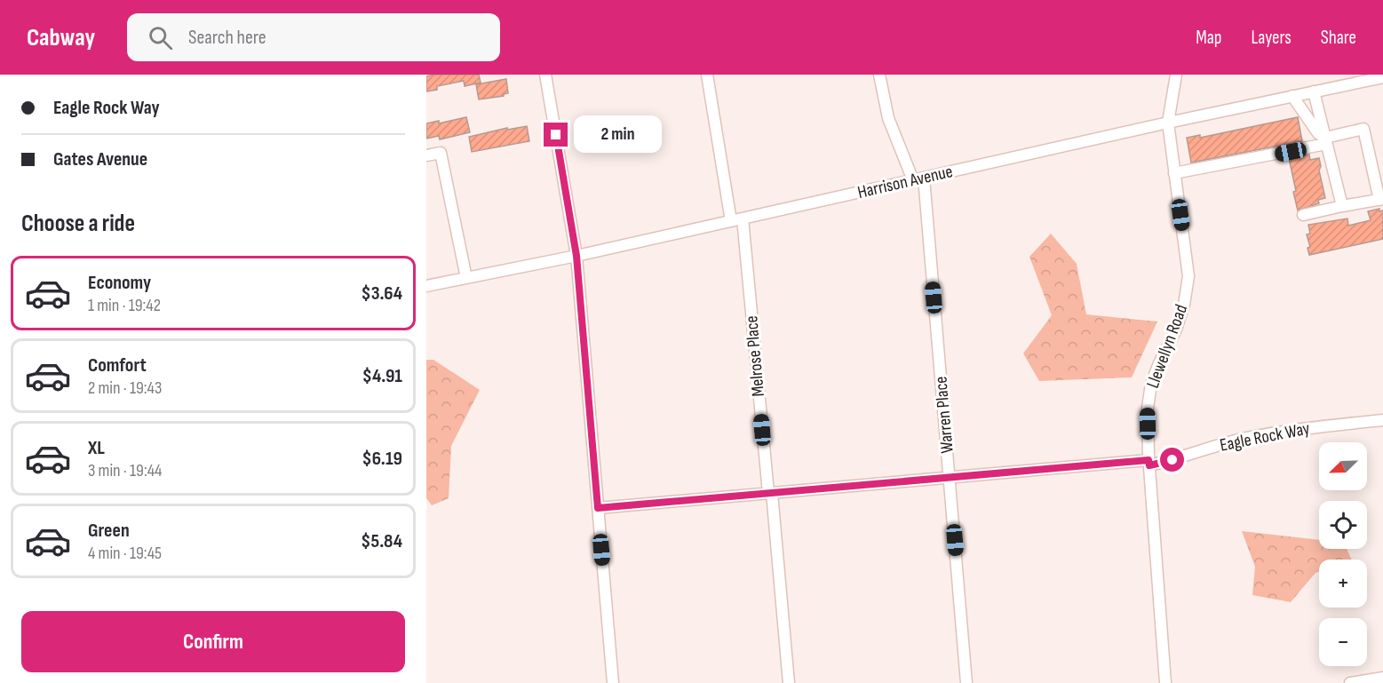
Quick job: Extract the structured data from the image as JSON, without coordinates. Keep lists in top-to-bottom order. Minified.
{"streets":{"street":["Harrison Avenue","Llewellyn Road","Melrose Place","Warren Place","Eagle Rock Way"]},"crossings":[["Harrison Avenue","Llewellyn Road"],["Harrison Avenue","Melrose Place"],["Harrison Avenue","Warren Place"],["Llewellyn Road","Eagle Rock Way"],["Melrose Place","Eagle Rock Way"],["Warren Place","Eagle Rock Way"]],"north":"bottom left","page":{"header":"Cabway","search":"Search here","nav":["Map","Layers","Share"],"banner":["Eagle Rock Way","Gates Avenue"],"bubble":"2 min","heading":"Choose a ride","list":[{"name":"Economy","note":"1 min · 19:42","value":"$3.64"},{"name":"Comfort","note":"2 min · 19:43","value":"$4.91"},{"name":"XL","note":"3 min · 19:44","value":"$6.19"},{"name":"Green","note":"4 min · 19:45","value":"$5.84"}],"map_buttons":["+","−"],"buttons":"Confirm"}}
